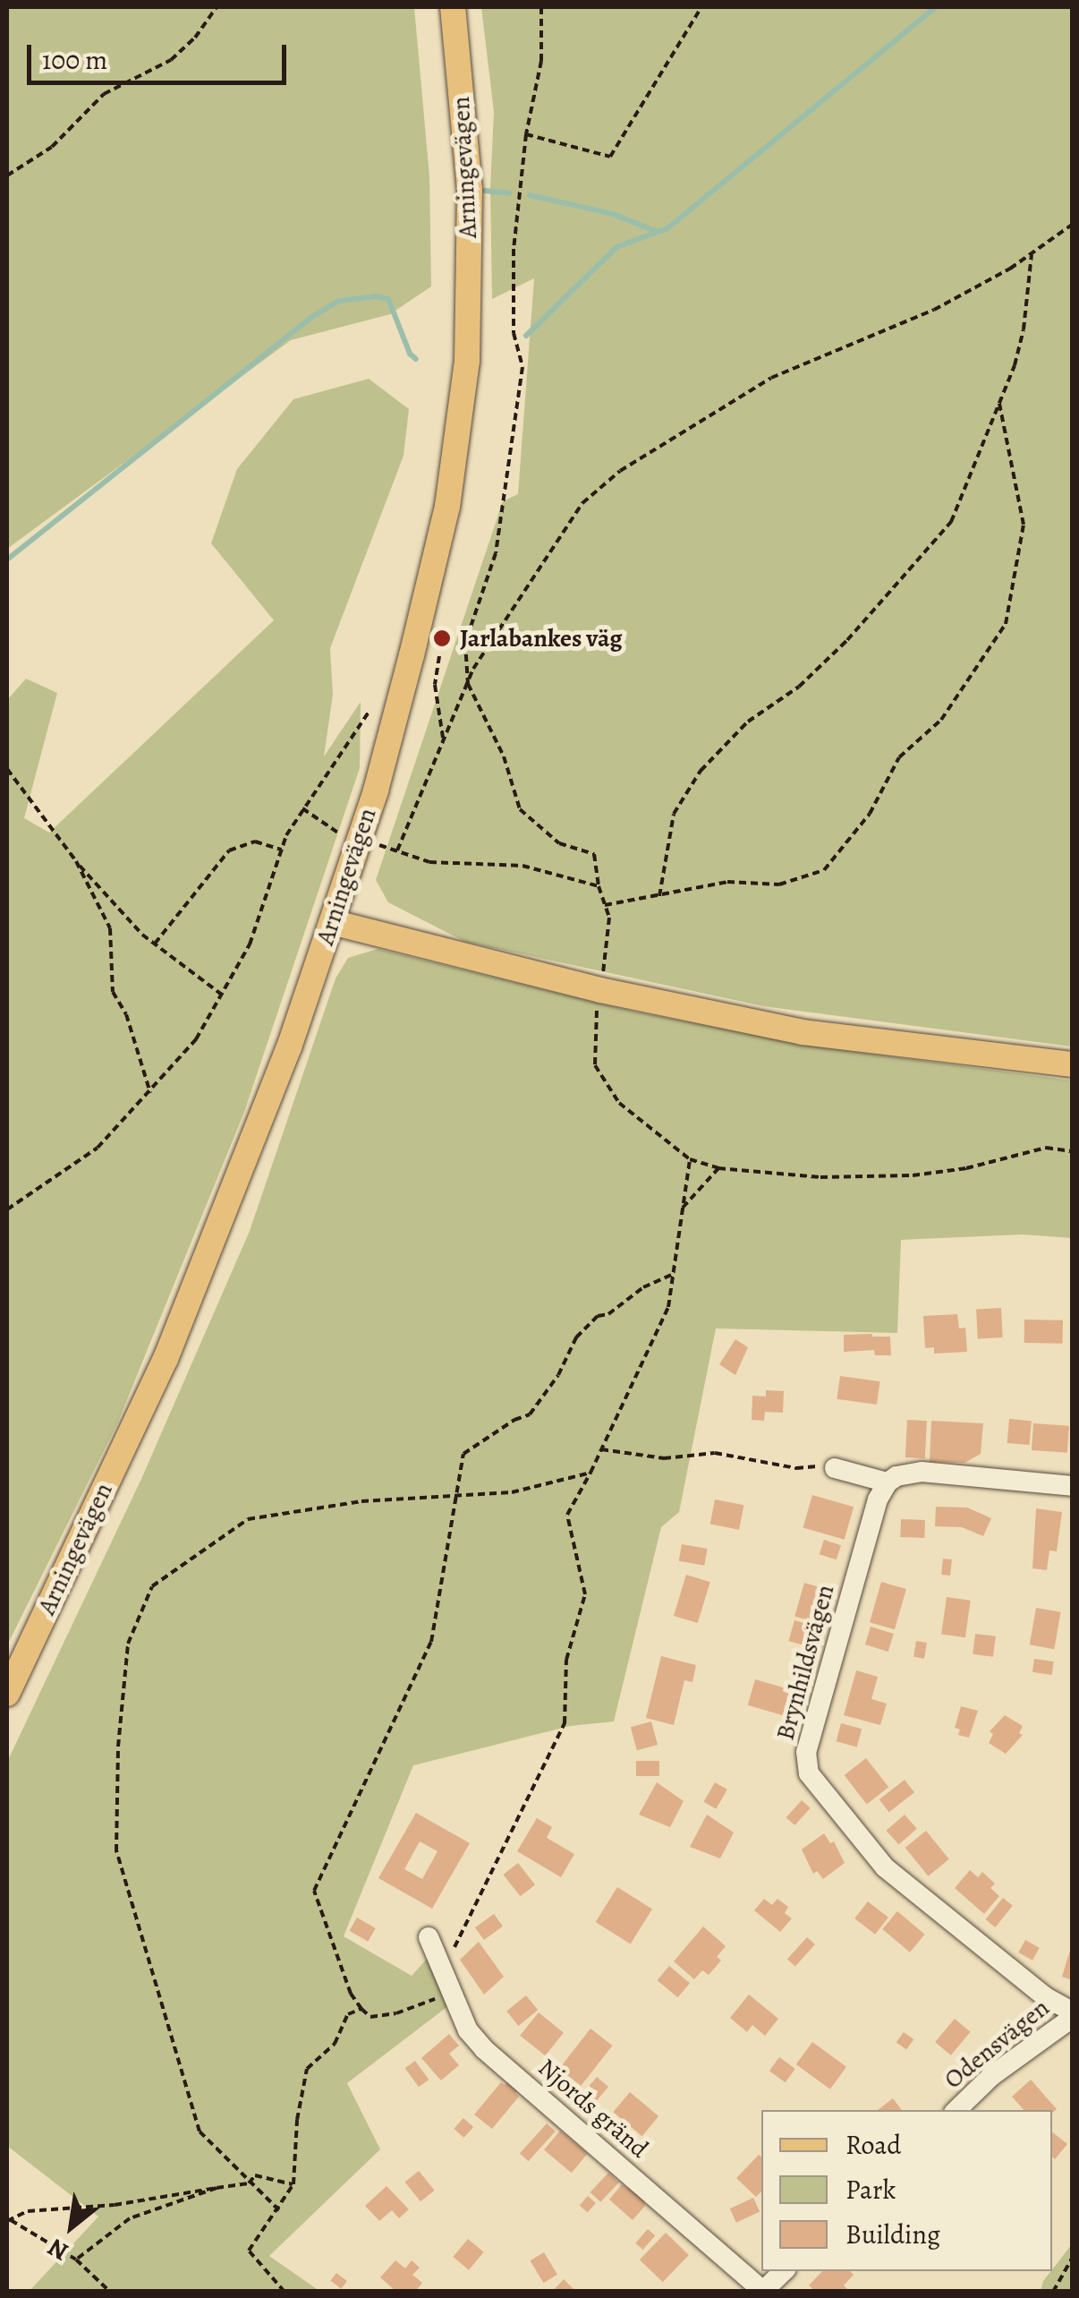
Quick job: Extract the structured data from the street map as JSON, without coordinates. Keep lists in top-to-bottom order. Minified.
{"streets":{"main road":["Arningevägen"],"street":["Brynhildsvägen","Odensvägen","Njords gränd"]},"crossings":[["Brynhildsvägen","Odensvägen"]],"places":["Jarlabankes väg"],"legend":["Road","Park","Building"],"scale_bar":"100 m","north":"bottom left"}
